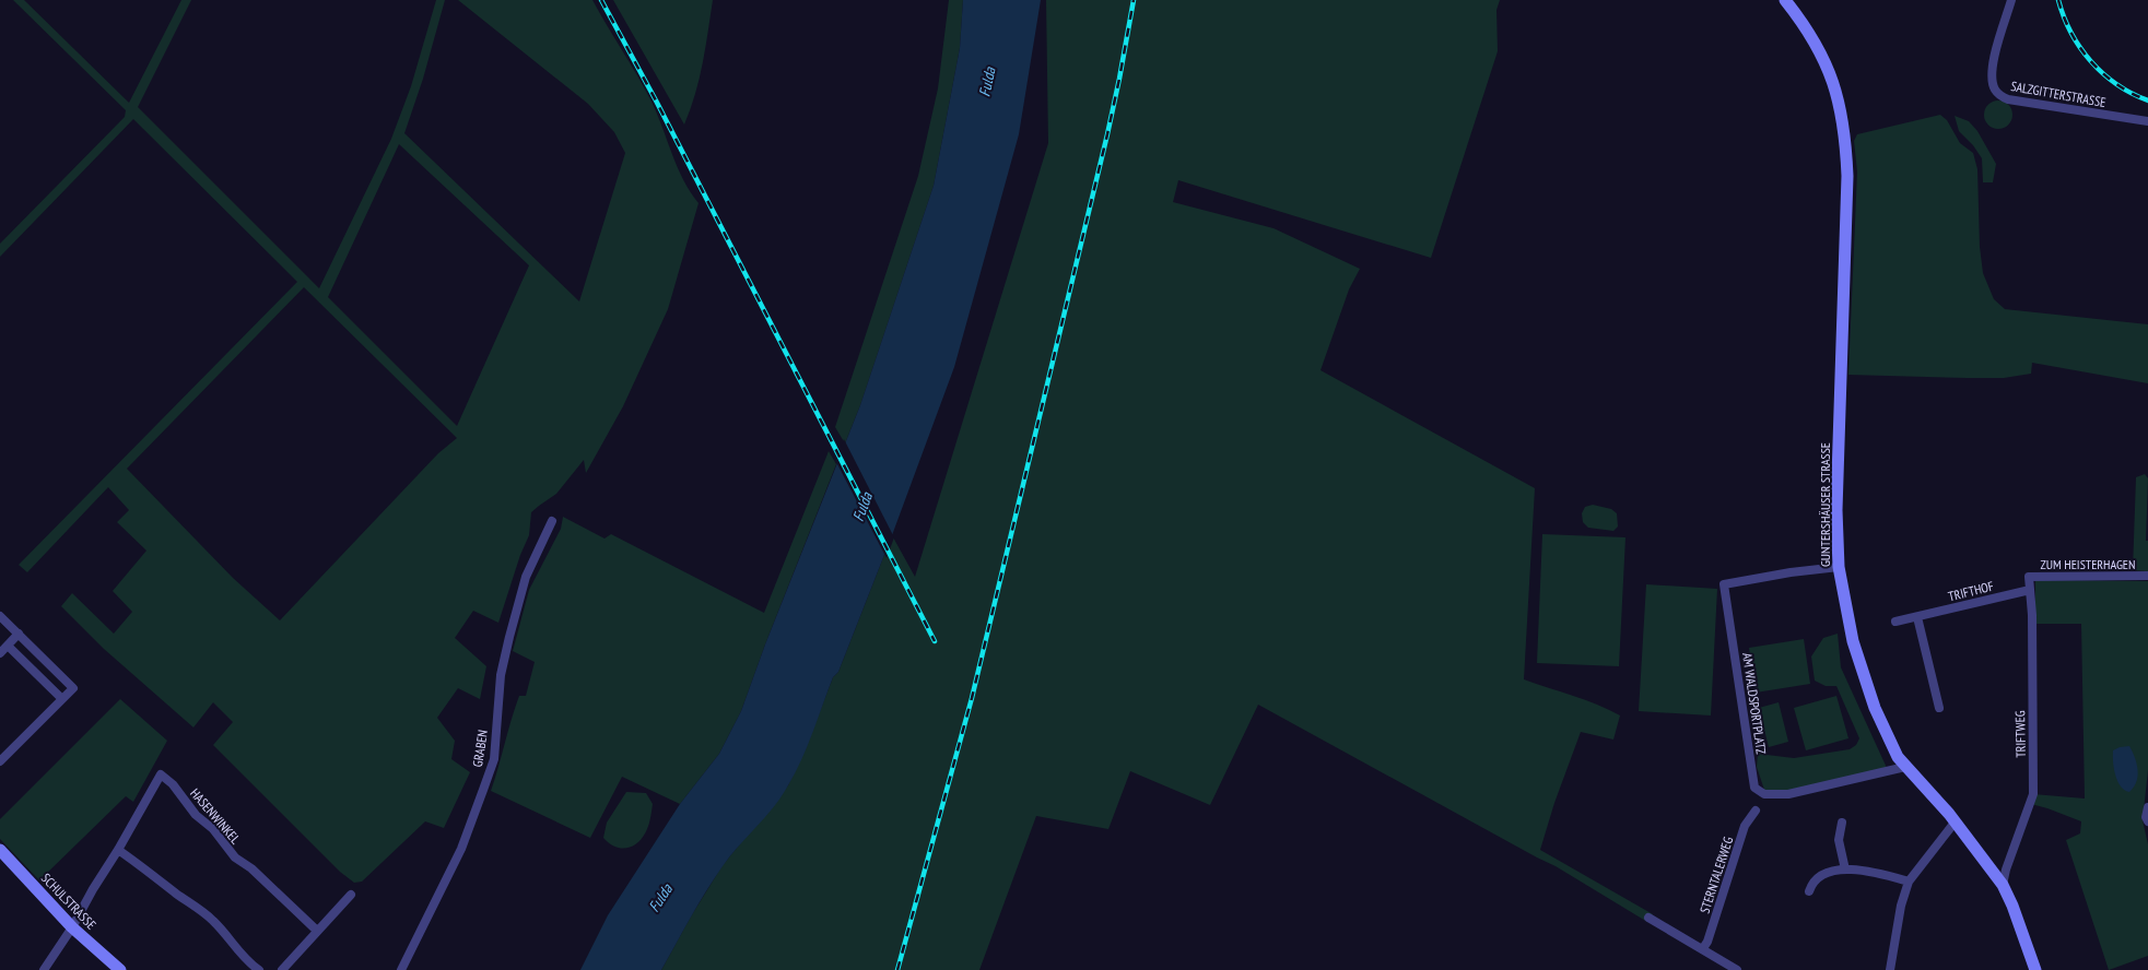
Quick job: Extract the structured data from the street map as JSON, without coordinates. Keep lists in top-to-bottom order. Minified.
{"streets":{"street":["SALZGITTERSTRASSE","GUNTERSHÄUSER STRASSE","ZUM HEISTERHAGEN","TRIFTHOF","AM WALDSPORTPLATZ","TRIFTWEG","GRABEN","HASENWINKEL","STERNTALERWEG","SCHULSTRASSE"]},"crossings":[["GUNTERSHÄUSER STRASSE","AM WALDSPORTPLATZ"],["GUNTERSHÄUSER STRASSE","TRIFTWEG"],["ZUM HEISTERHAGEN","TRIFTWEG"],["TRIFTHOF","TRIFTWEG"],["HASENWINKEL","SCHULSTRASSE"]],"water":["Fulda"]}
